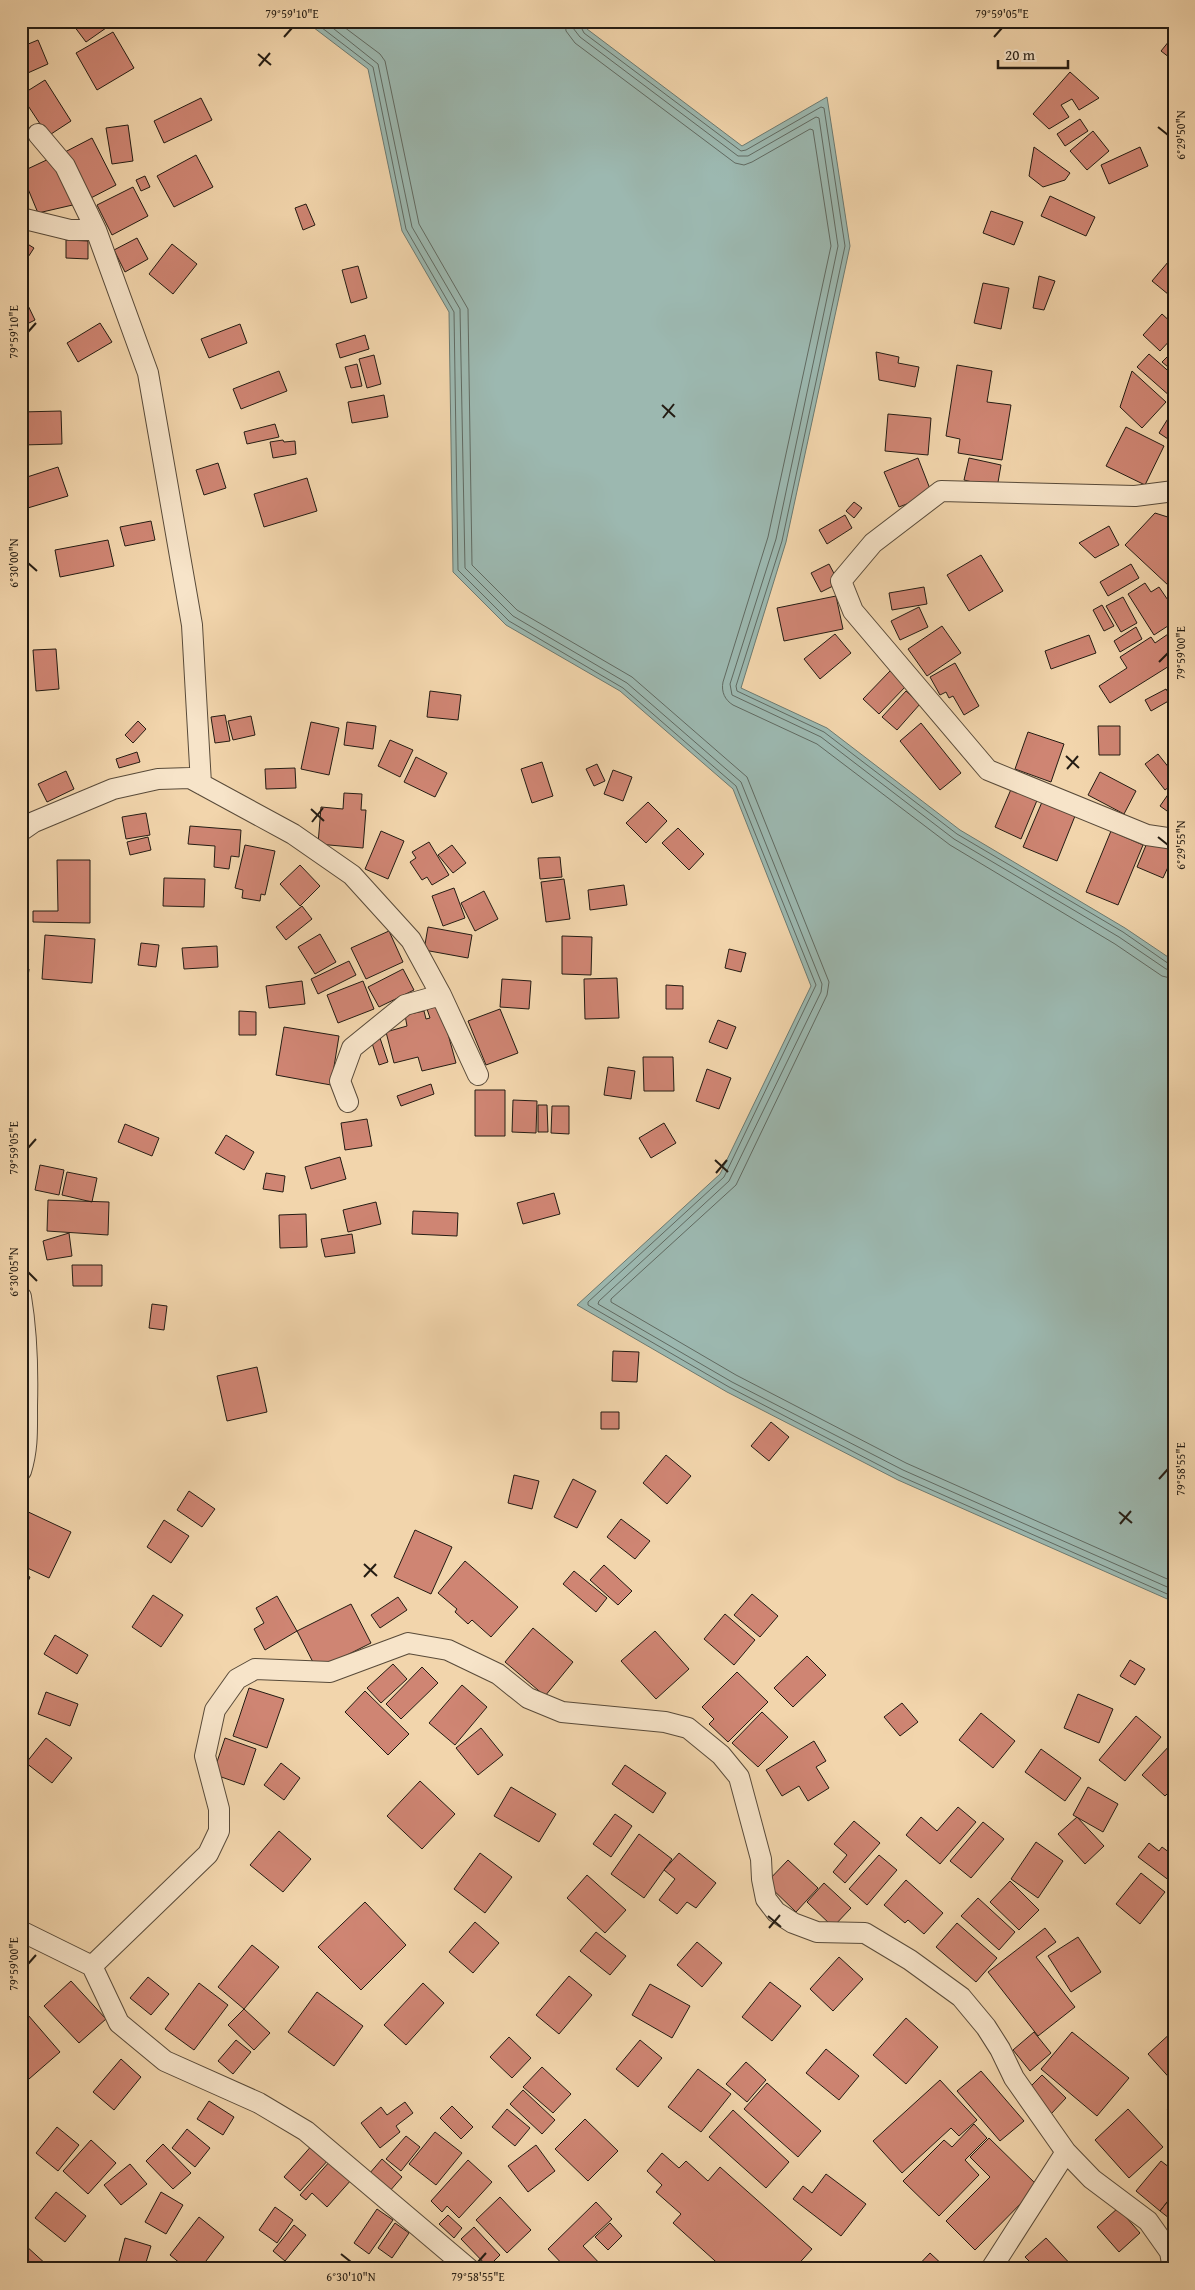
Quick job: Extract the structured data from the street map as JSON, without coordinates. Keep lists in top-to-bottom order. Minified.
{"scale_bar":"20 m","coordinates":["79°59'10\"E","79°59'05\"E","6°29'50\"N","6°30'00\"N","79°59'00\"E","6°29'55\"N","6°30'05\"N","79°58'55\"E","6°30'10\"N"]}
